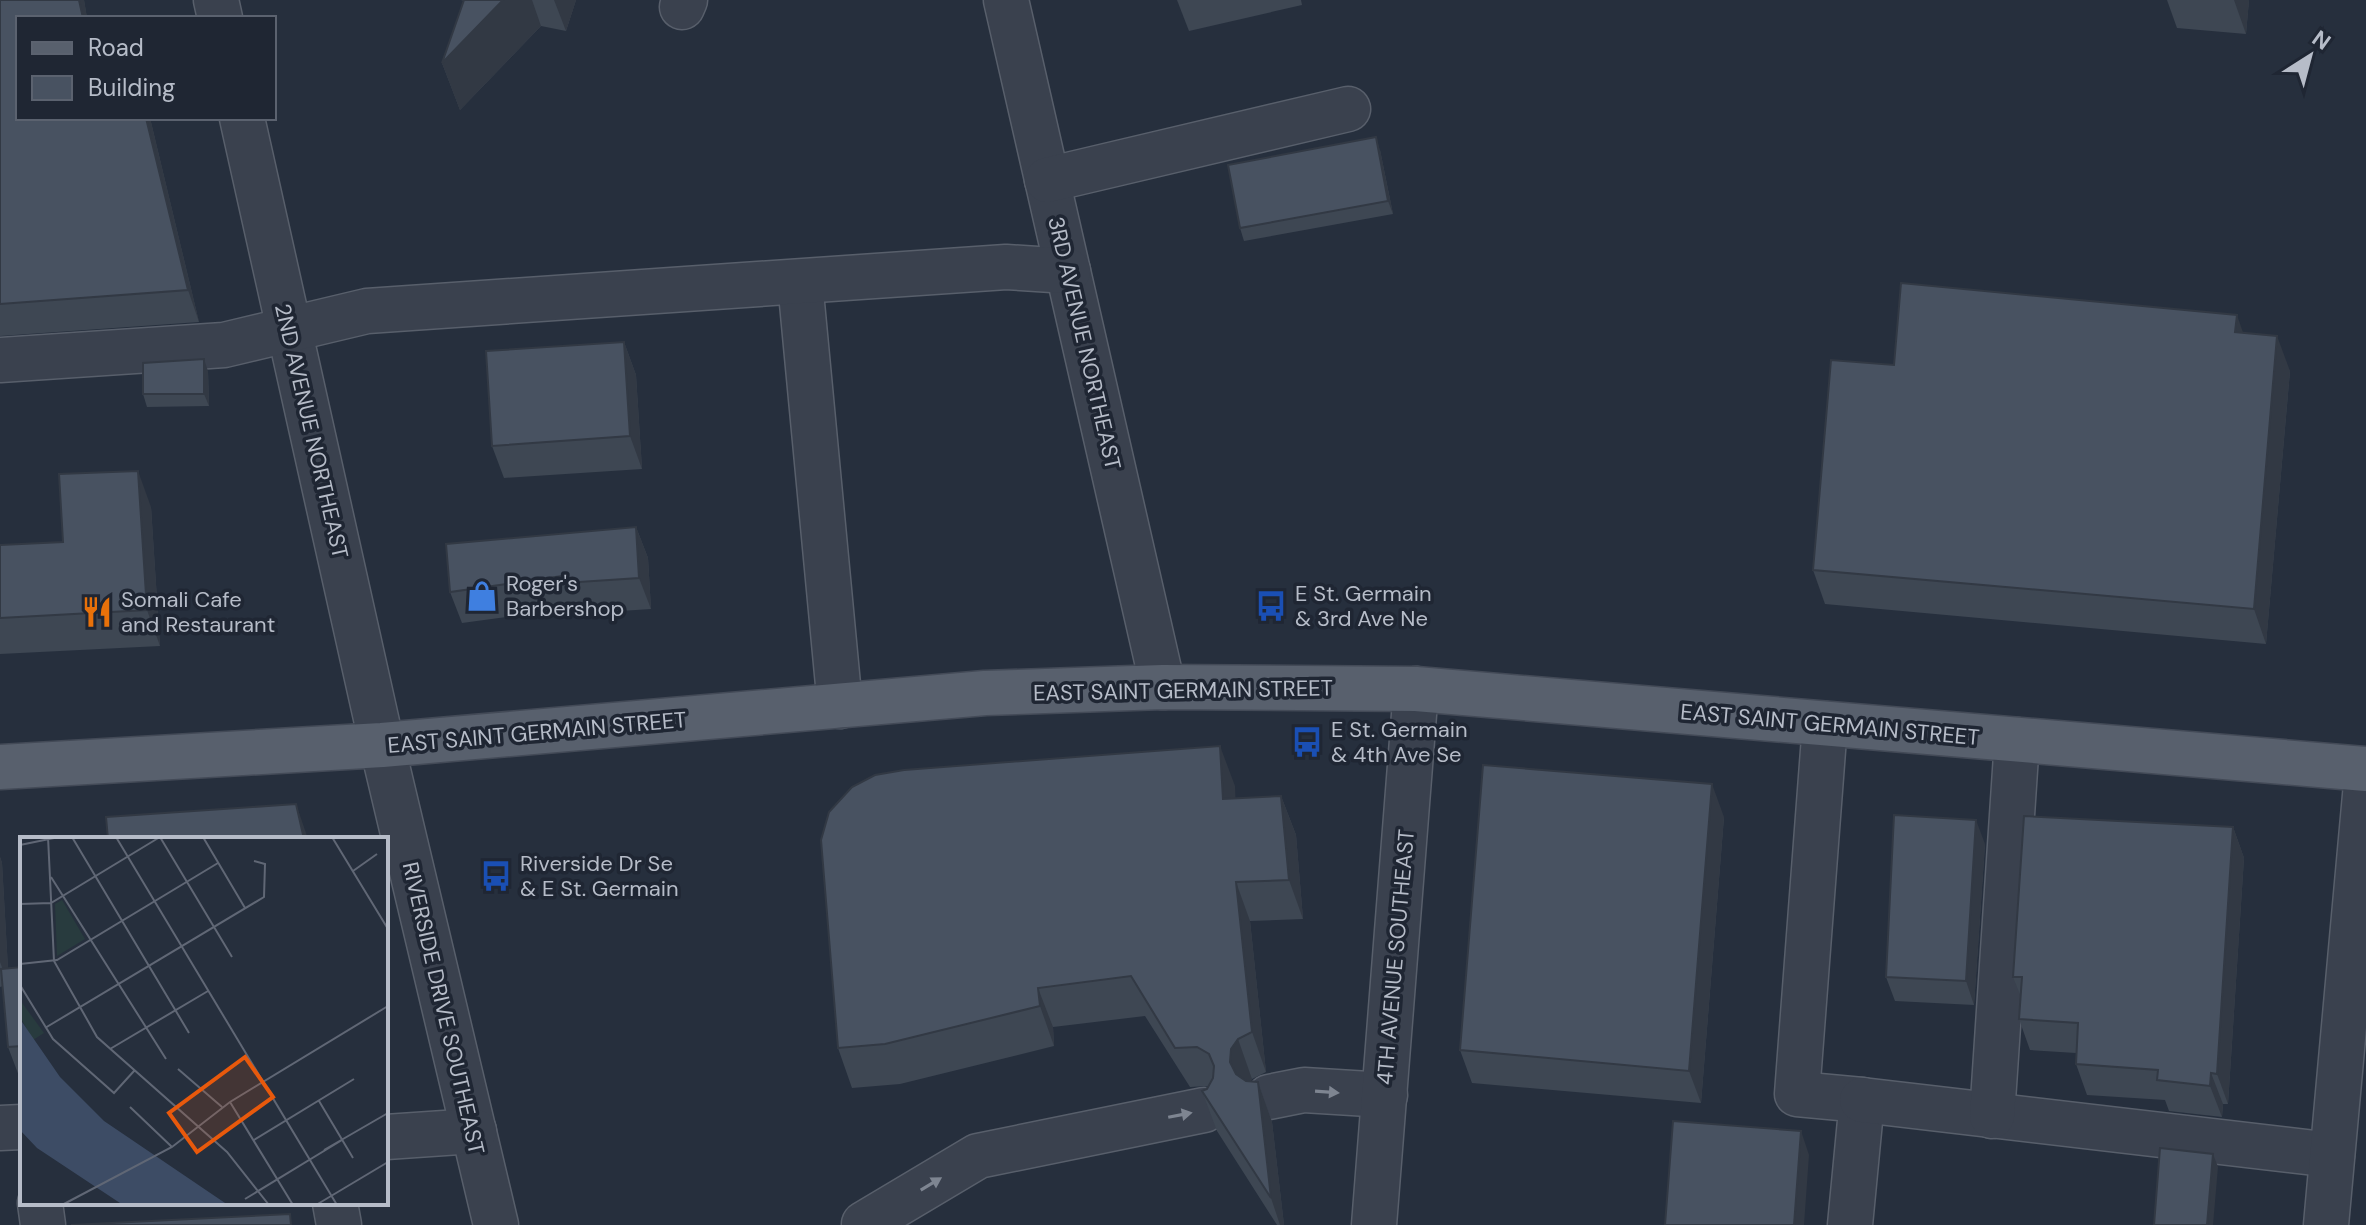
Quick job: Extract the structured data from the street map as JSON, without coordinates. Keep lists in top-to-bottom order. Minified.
{"streets":{"main road":["EAST SAINT GERMAIN STREET"],"street":["3RD AVENUE NORTHEAST","2ND AVENUE NORTHEAST","4TH AVENUE SOUTHEAST","RIVERSIDE DRIVE SOUTHEAST"]},"crossings":[["3RD AVENUE NORTHEAST","EAST SAINT GERMAIN STREET"],["2ND AVENUE NORTHEAST","EAST SAINT GERMAIN STREET"],["2ND AVENUE NORTHEAST","RIVERSIDE DRIVE SOUTHEAST"],["EAST SAINT GERMAIN STREET","4TH AVENUE SOUTHEAST"],["EAST SAINT GERMAIN STREET","RIVERSIDE DRIVE SOUTHEAST"]],"places":{"shop":["Roger's Barbershop"],"bus stop":["E St. Germain & 3rd Ave Ne","E St. Germain & 4th Ave Se","Riverside Dr Se & E St. Germain"],"restaurant":["Somali Cafe and Restaurant"]},"legend":["Road","Building"],"north":"top right"}
